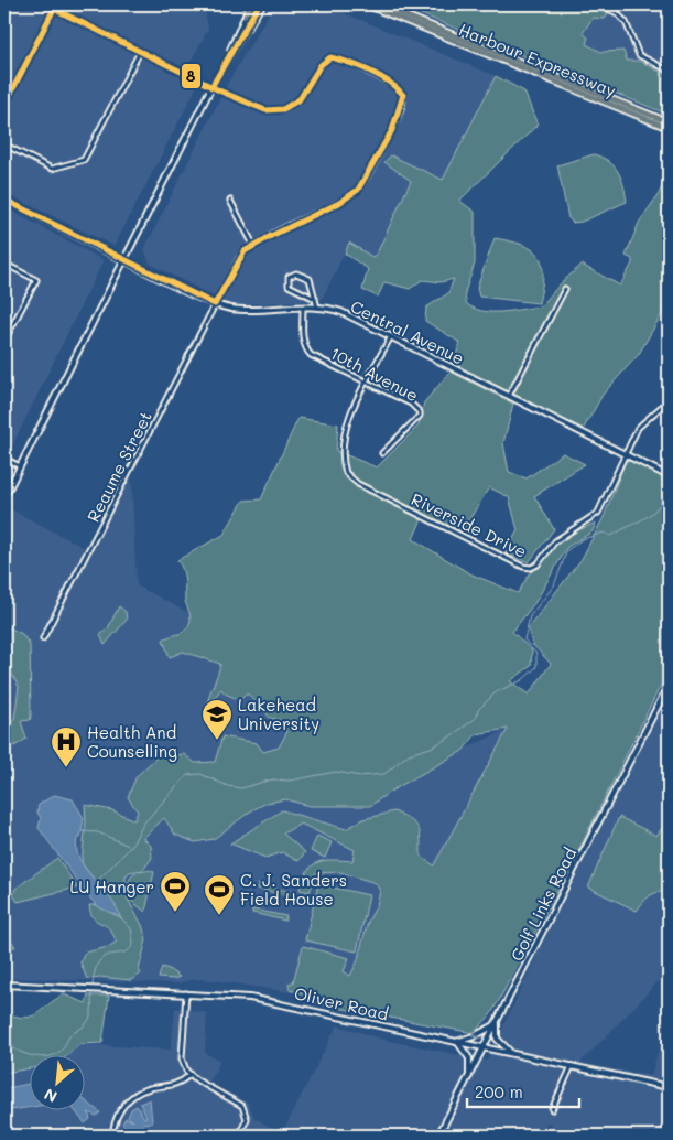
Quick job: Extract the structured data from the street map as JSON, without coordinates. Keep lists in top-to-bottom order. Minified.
{"streets":{"main road":["Harbour Expressway","Central Avenue","Golf Links Road","Oliver Road"],"street":["10th Avenue","Reaume Street","Riverside Drive"]},"crossings":[["Central Avenue","10th Avenue"],["Central Avenue","Reaume Street"],["Central Avenue","Riverside Drive"],["10th Avenue","Riverside Drive"],["Golf Links Road","Oliver Road"]],"places":{"school or university":["Lakehead University"],"hospital":["Health And Counselling"],"sports":["LU Hanger","C. J. Sanders Field House"]},"lines":["transit line 8"],"scale_bar":"200 m","north":"bottom left"}
